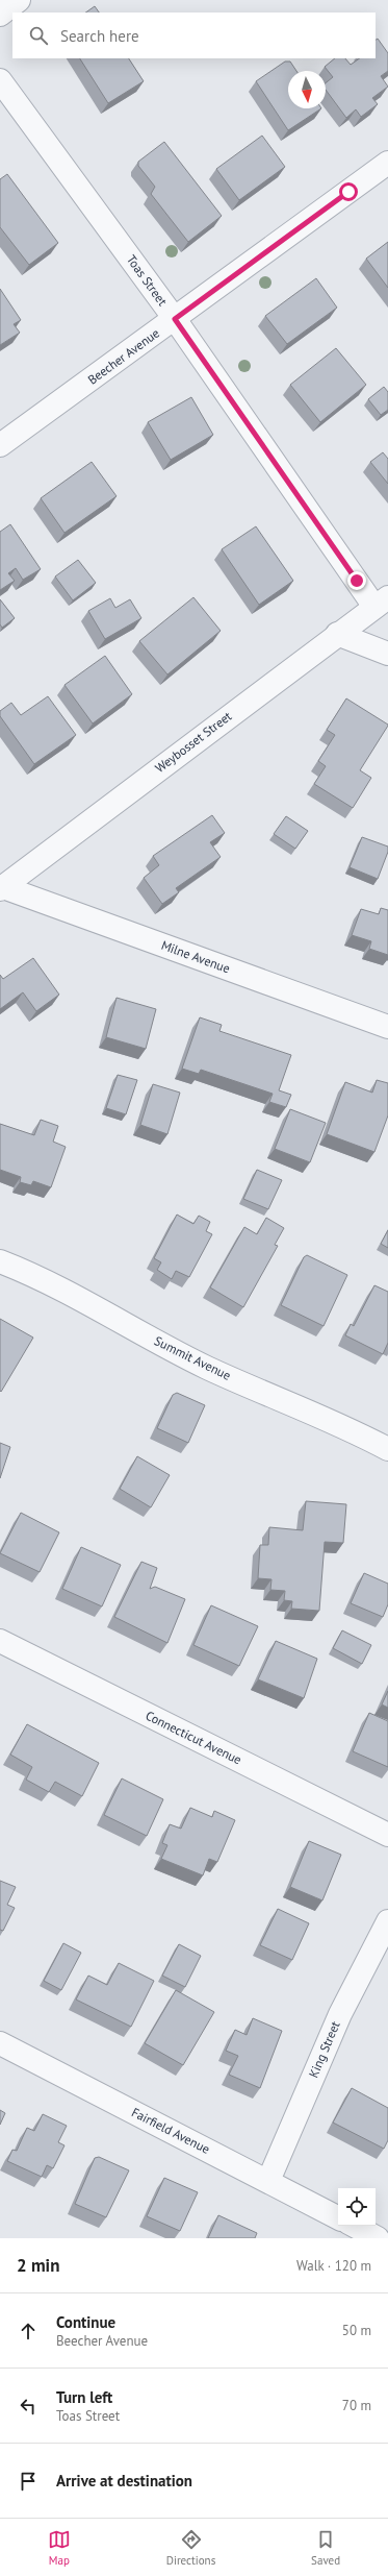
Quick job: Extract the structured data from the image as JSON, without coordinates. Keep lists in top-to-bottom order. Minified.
{"streets":{"street":["Toas Street","Beecher Avenue","Weybosset Street","Milne Avenue","Summit Avenue","Connecticut Avenue","King Street","Fairfield Avenue"]},"crossings":[["Toas Street","Beecher Avenue"],["Toas Street","Weybosset Street"],["Weybosset Street","Milne Avenue"],["King Street","Fairfield Avenue"]],"north":"bottom","page":{"search":"Search here","heading":["2 min","Walk · 120 m"],"list":[["Continue","Beecher Avenue","50 m"],["Turn left","Toas Street","70 m"],"Arrive at destination"],"nav":["Map","Directions","Saved"]}}
